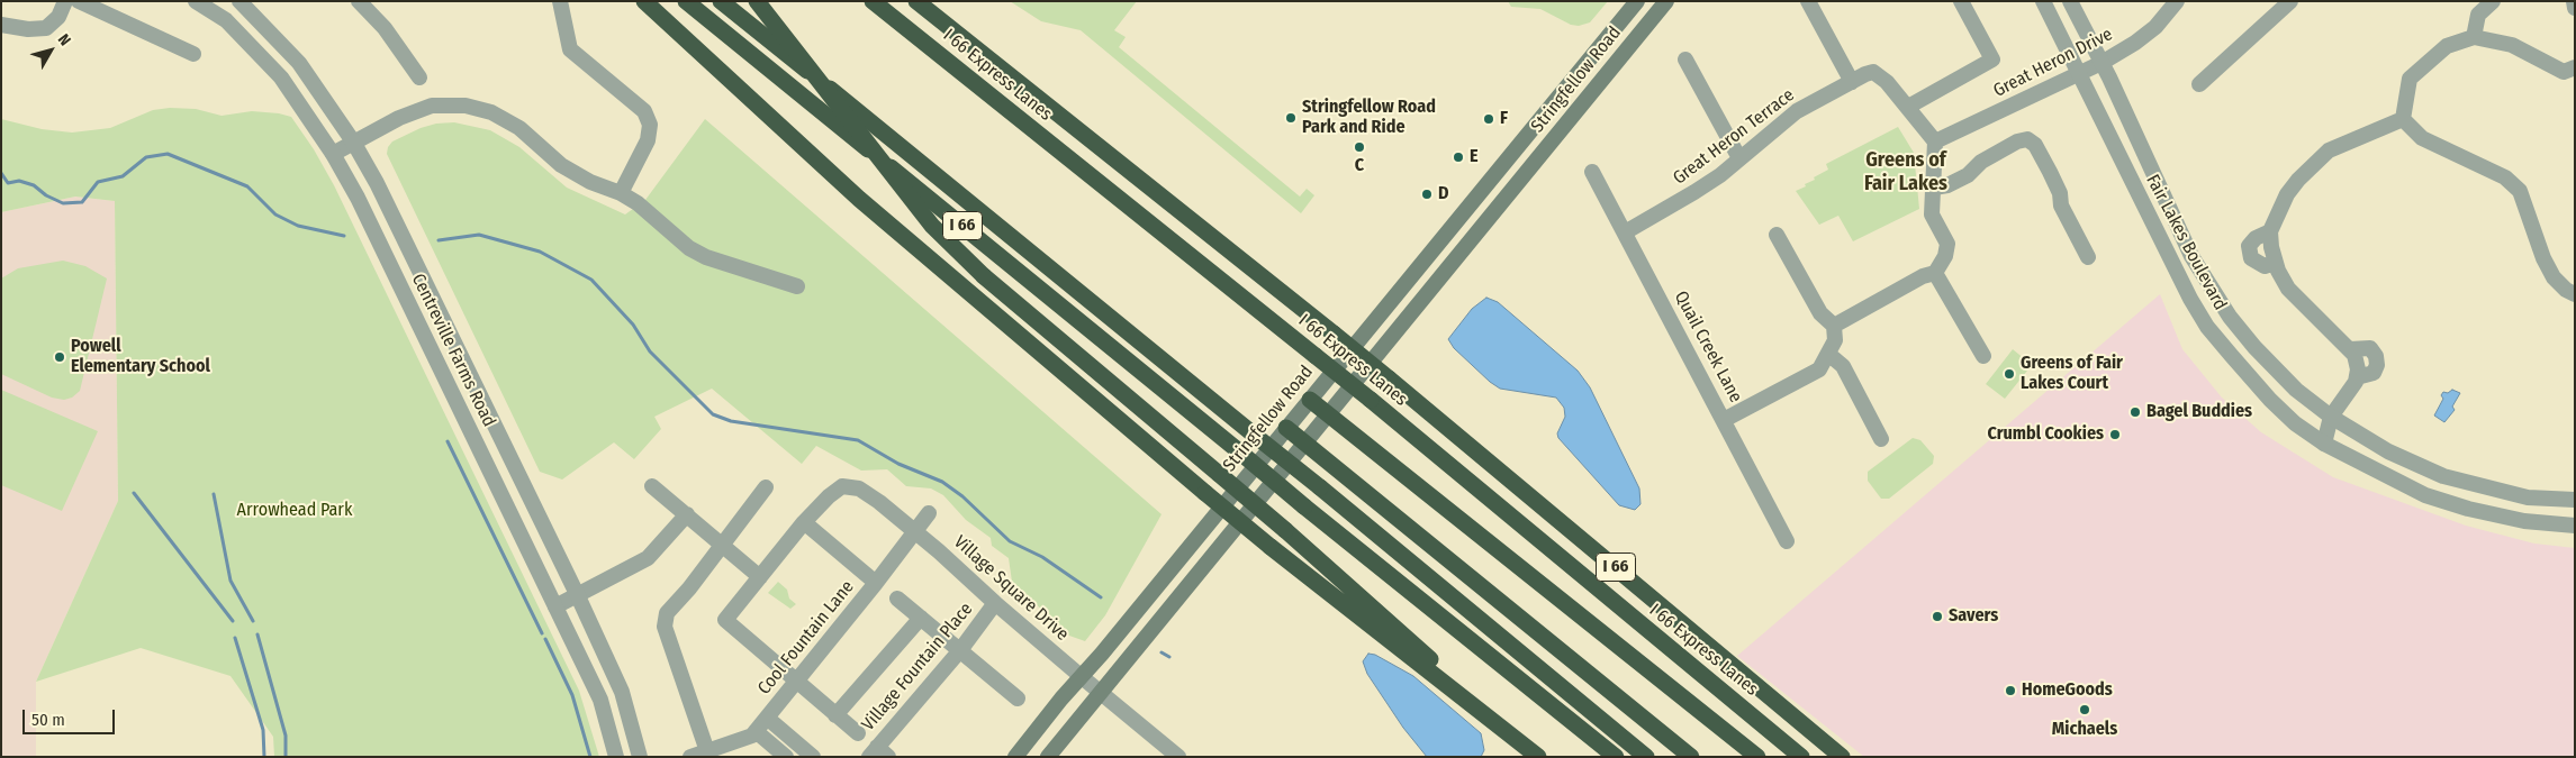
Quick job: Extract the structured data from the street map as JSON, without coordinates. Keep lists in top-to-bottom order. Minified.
{"streets":{"highway":["I 66 Express Lanes","I 66"],"main road":["Stringfellow Road"],"street":["Great Heron Drive","Great Heron Terrace","Fair Lakes Boulevard","Quail Creek Lane","Centreville Farms Road","Village Square Drive","Cool Fountain Lane","Village Fountain Place"]},"crossings":[["Great Heron Drive","Great Heron Terrace"],["Great Heron Drive","Fair Lakes Boulevard"],["Stringfellow Road","Village Square Drive"],["Great Heron Terrace","Quail Creek Lane"],["Village Square Drive","Cool Fountain Lane"],["Village Square Drive","Village Fountain Place"]],"districts":["Greens of Fair Lakes"],"parks":["Arrowhead Park"],"places":["Stringfellow Road Park and Ride","F","C","E","D","Powell Elementary School","Greens of Fair Lakes Court","Bagel Buddies","Crumbl Cookies","Savers","HomeGoods","Michaels"],"scale_bar":"50 m","north":"top right"}
